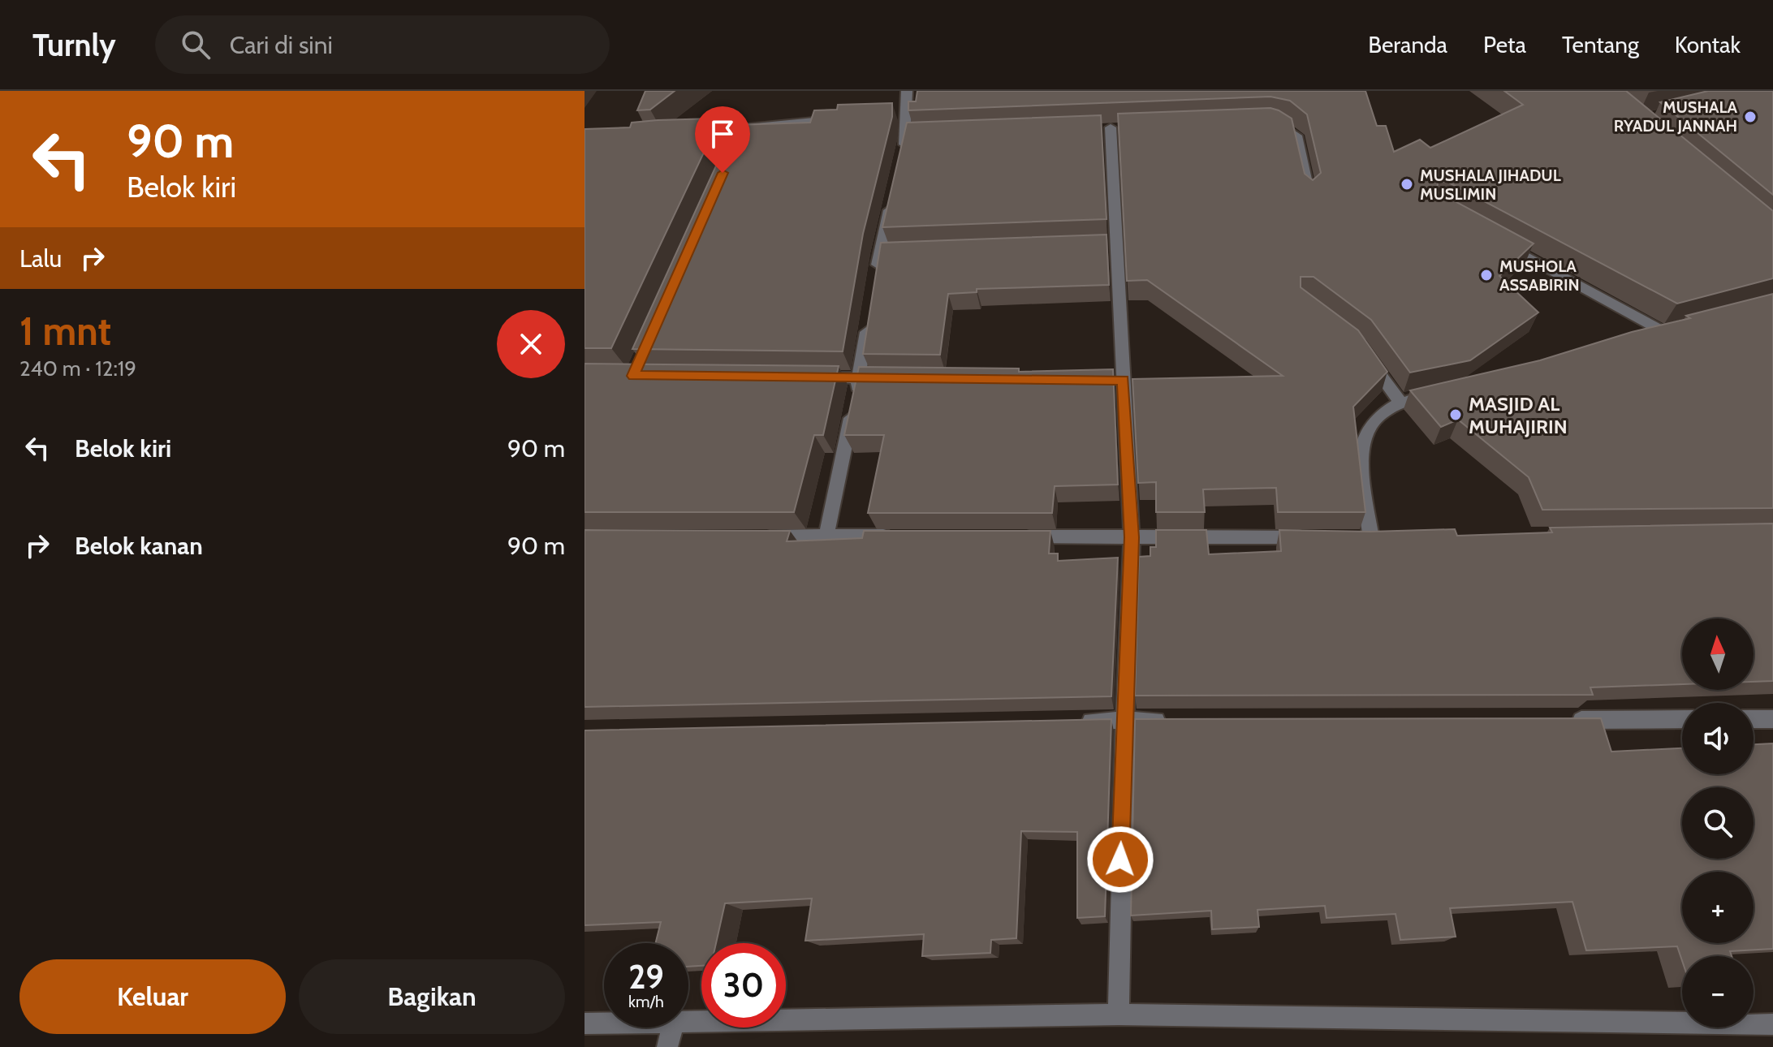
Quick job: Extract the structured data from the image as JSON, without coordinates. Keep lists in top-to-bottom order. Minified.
{"places":["MUSHALA RYADUL JANNAH","MUSHALA JIHADUL MUSLIMIN","MUSHOLA ASSABIRIN","MASJID AL MUHAJIRIN"],"north":"top","page":{"header":"Turnly","search":"Cari di sini","nav":["Beranda","Peta","Tentang","Kontak"],"turn":["90 m","Belok kiri"],"then":"Lalu","heading":["1 mnt","240 m · 12:19"],"list":[{"name":"Belok kiri","value":"90 m"},{"name":"Belok kanan","value":"90 m"}],"map_buttons":["+","−"],"speed":"29 km/h","limit":"30","buttons":["Keluar","Bagikan"]}}
